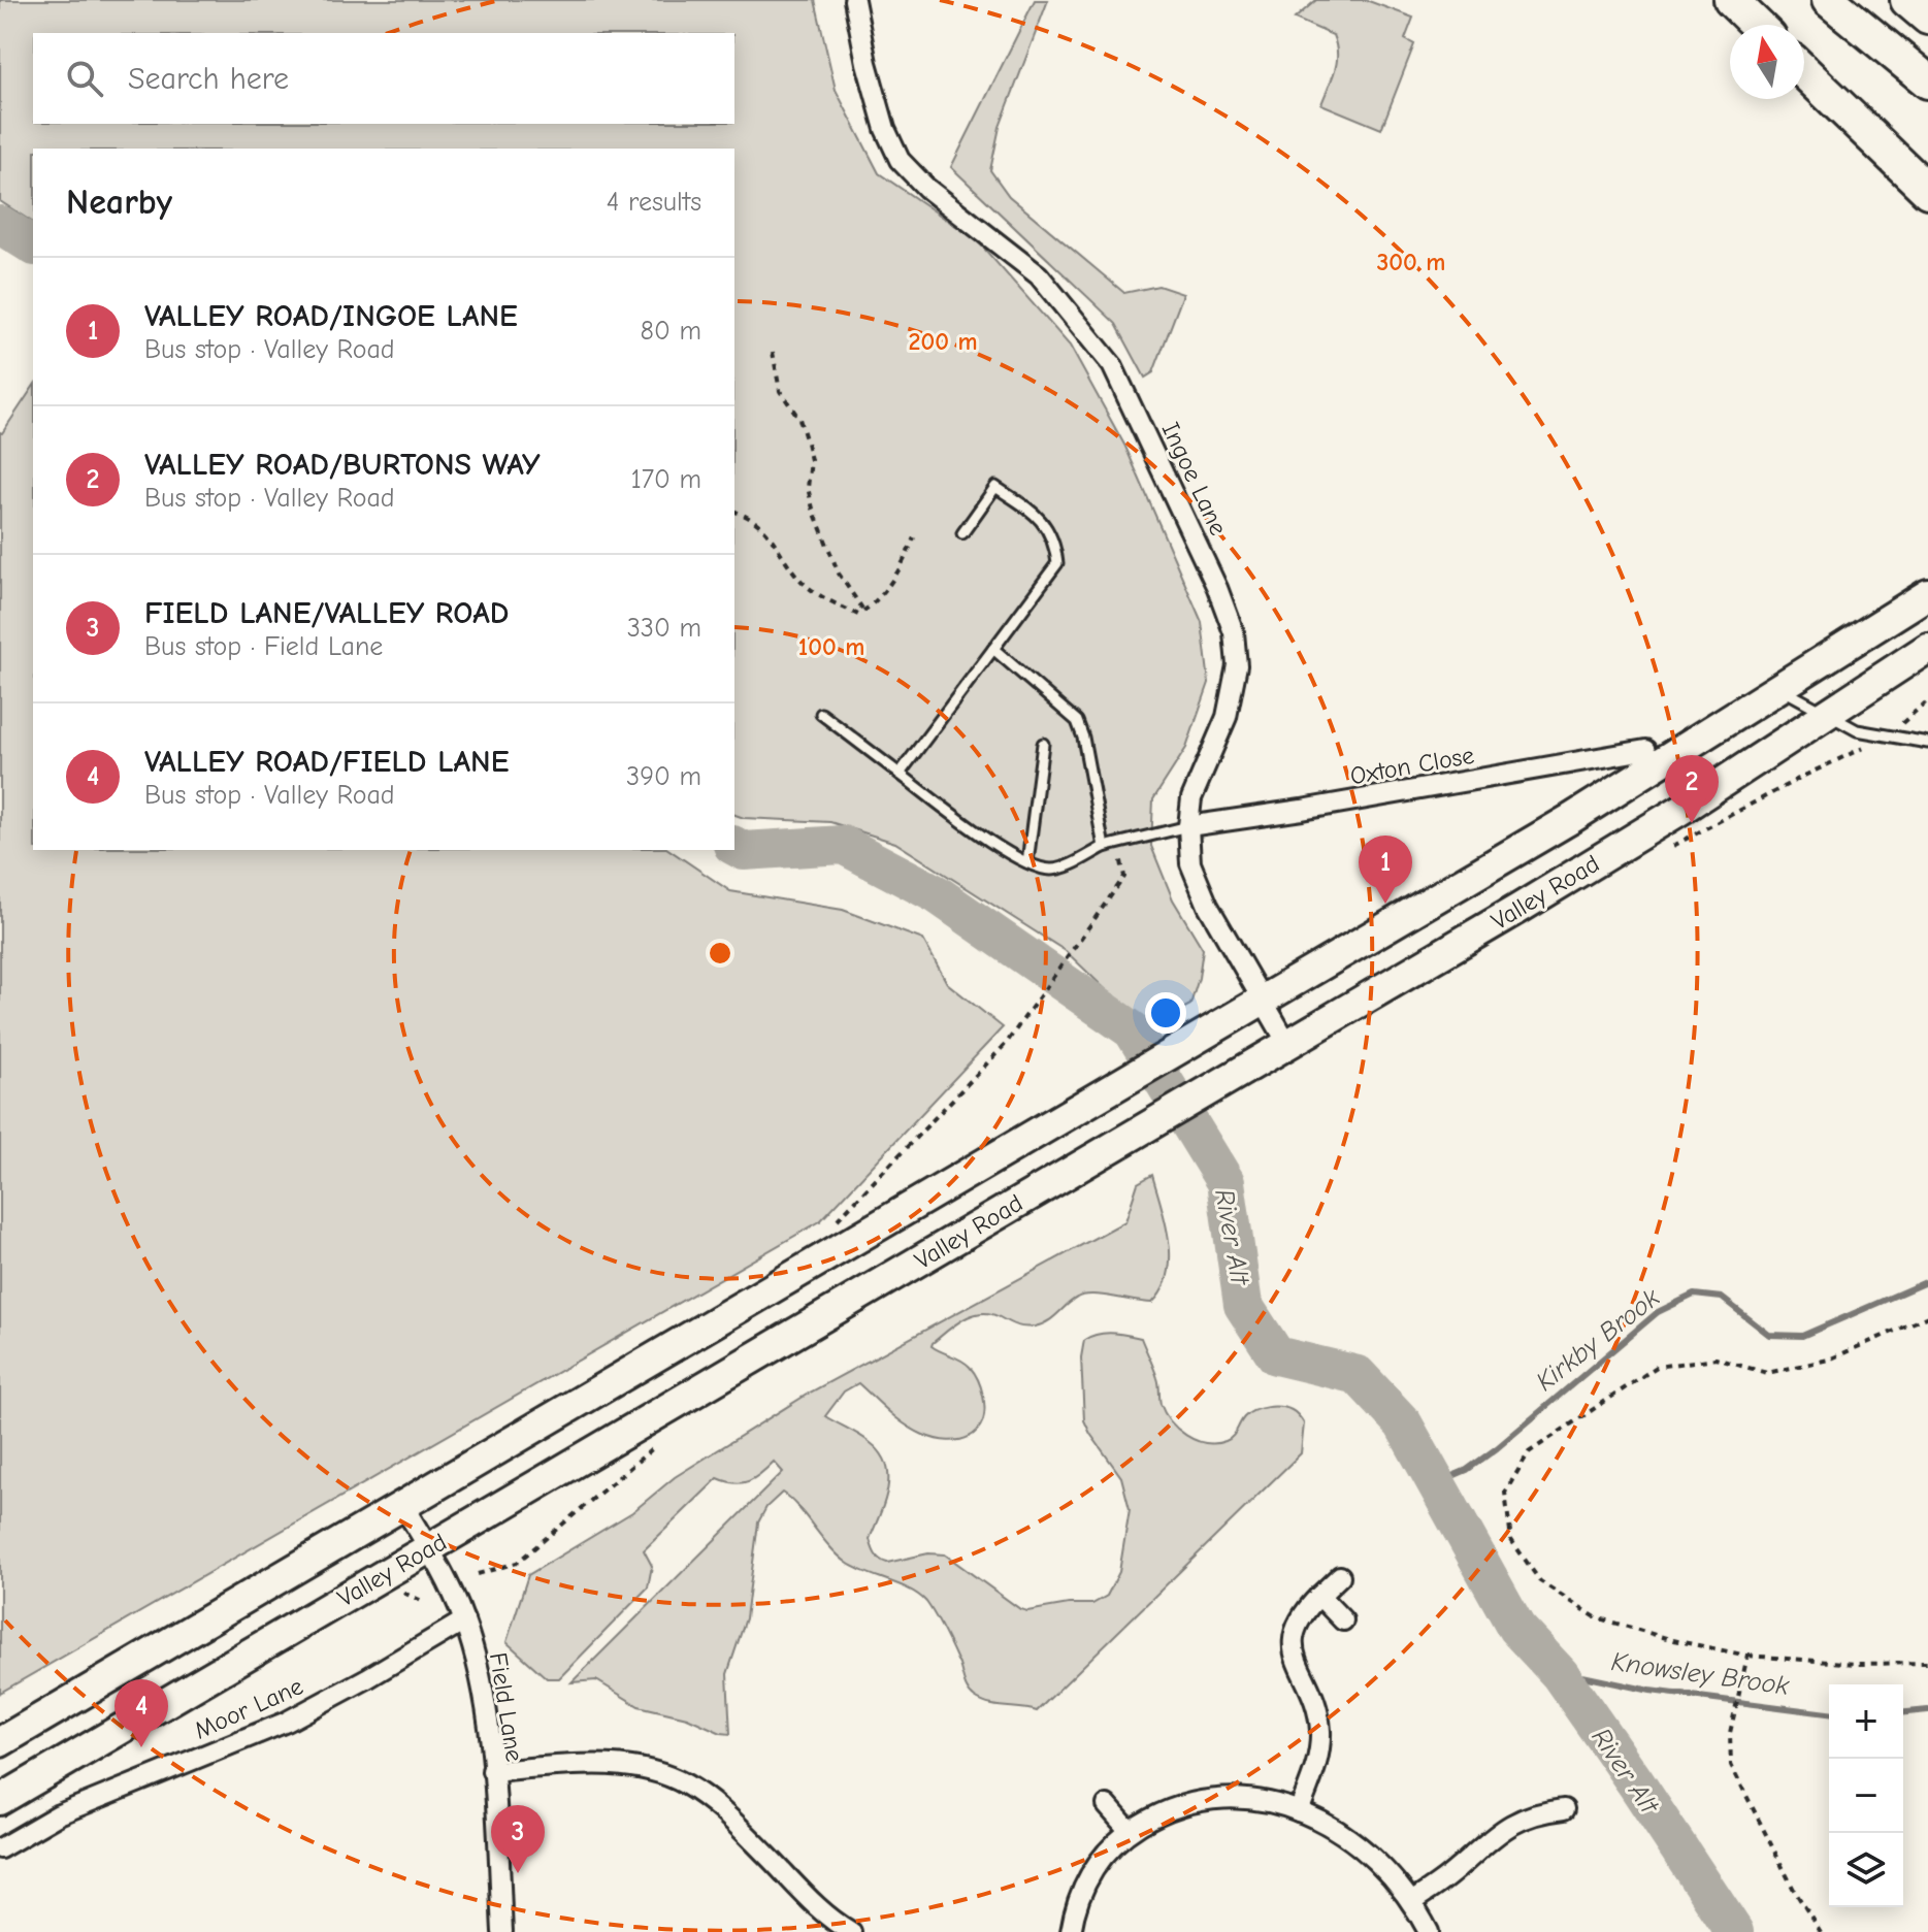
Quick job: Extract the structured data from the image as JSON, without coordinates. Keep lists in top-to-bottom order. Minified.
{"streets":{"main road":["Valley Road"],"street":["Ingoe Lane","Oxton Close","Field Lane","Moor Lane"]},"crossings":[["Ingoe Lane","Oxton Close"],["Ingoe Lane","Valley Road"],["Valley Road","Field Lane"],["Field Lane","Moor Lane"]],"water":["River Alt","Kirkby Brook","Knowsley Brook"],"north":"top","page":{"search":"Search here","heading":["Nearby","4 results"],"list":[{"mark":"1","name":"VALLEY ROAD/INGOE LANE","note":"Bus stop · Valley Road","value":"80 m"},{"mark":"2","name":"VALLEY ROAD/BURTONS WAY","note":"Bus stop · Valley Road","value":"170 m"},{"mark":"3","name":"FIELD LANE/VALLEY ROAD","note":"Bus stop · Field Lane","value":"330 m"},{"mark":"4","name":"VALLEY ROAD/FIELD LANE","note":"Bus stop · Valley Road","value":"390 m"}],"pins":["2","1","4","3"],"map_buttons":["+","−"]},"rings":["300 m","200 m","100 m"]}
